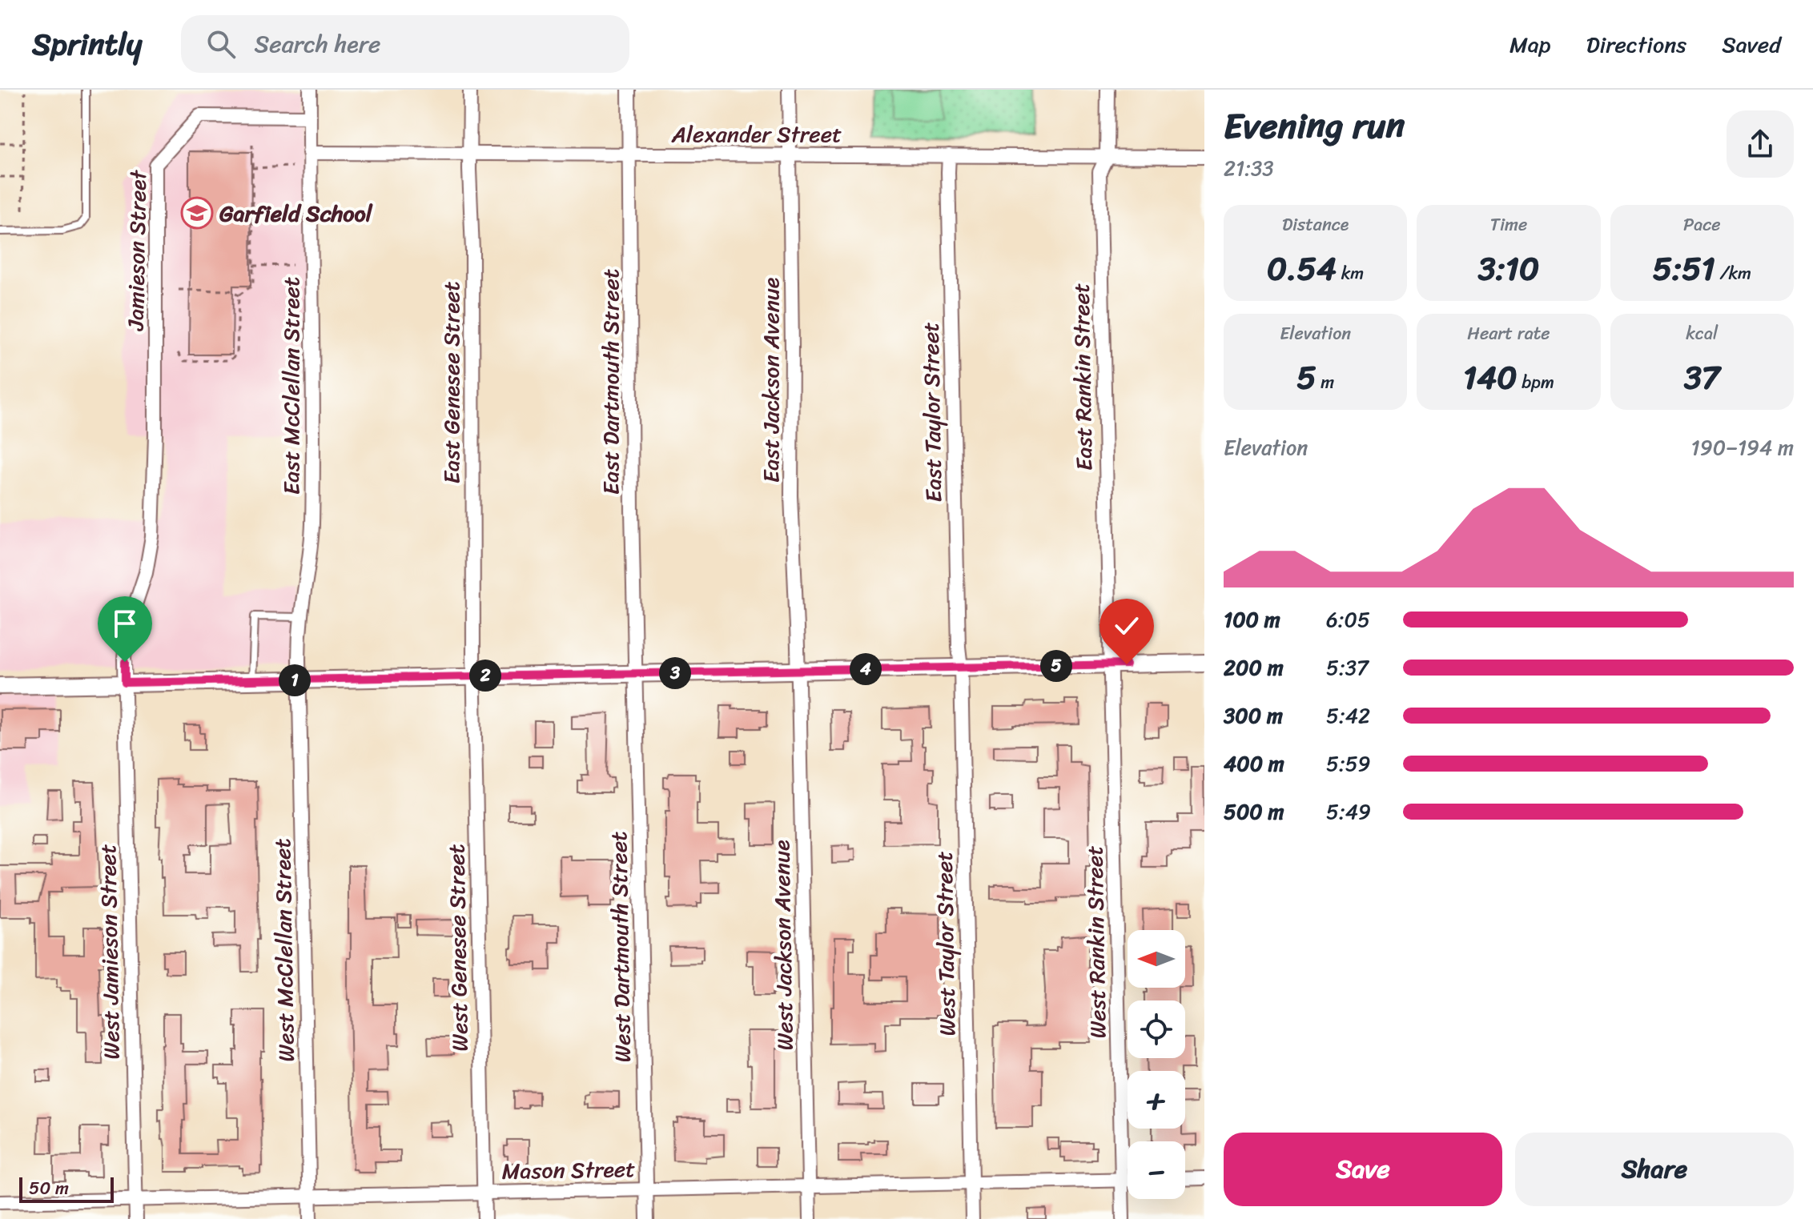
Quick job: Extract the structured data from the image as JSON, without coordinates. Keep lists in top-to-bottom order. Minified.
{"streets":{"street":["Alexander Street","Jamieson Street","East Rankin Street","East Jackson Avenue","East Dartmouth Street","East Genesee Street","East McClellan Street","East Taylor Street","West Rankin Street","West Taylor Street","West Jackson Avenue","West Dartmouth Street","West Genesee Street","West McClellan Street","West Jamieson Street","Mason Street"]},"crossings":[["Alexander Street","East Rankin Street"],["Alexander Street","East Jackson Avenue"],["Alexander Street","East Dartmouth Street"],["Alexander Street","East Genesee Street"],["Alexander Street","East McClellan Street"],["Alexander Street","East Taylor Street"],["Jamieson Street","East McClellan Street"],["Jamieson Street","West Jamieson Street"],["East Rankin Street","West Rankin Street"],["East Jackson Avenue","West Jackson Avenue"],["East Dartmouth Street","West Dartmouth Street"],["East Genesee Street","West Genesee Street"],["East McClellan Street","West McClellan Street"],["East Taylor Street","West Taylor Street"],["West Rankin Street","Mason Street"],["West Taylor Street","Mason Street"],["West Jackson Avenue","Mason Street"],["West Dartmouth Street","Mason Street"],["West Genesee Street","Mason Street"],["West McClellan Street","Mason Street"],["West Jamieson Street","Mason Street"]],"places":{"school or university":["Garfield School"]},"scale_bar":"50 m","north":"left","page":{"header":"Sprintly","search":"Search here","nav":["Map","Directions","Saved"],"heading":["Evening run","21:33"],"stats":[["Distance","0.54 km"],["Time","3:10"],["Pace","5:51 /km"],["Elevation","5 m"],["Heart rate","140 bpm"],["kcal","37"]],"chart":["Elevation","190–194 m"],"list":[{"name":"100 m","note":"6:05"},{"name":"200 m","note":"5:37"},{"name":"300 m","note":"5:42"},{"name":"400 m","note":"5:59"},{"name":"500 m","note":"5:49"}],"pins":["5","4","3","2","1"],"map_buttons":["+","−"],"buttons":["Save","Share"],"scale":"50 m"}}
